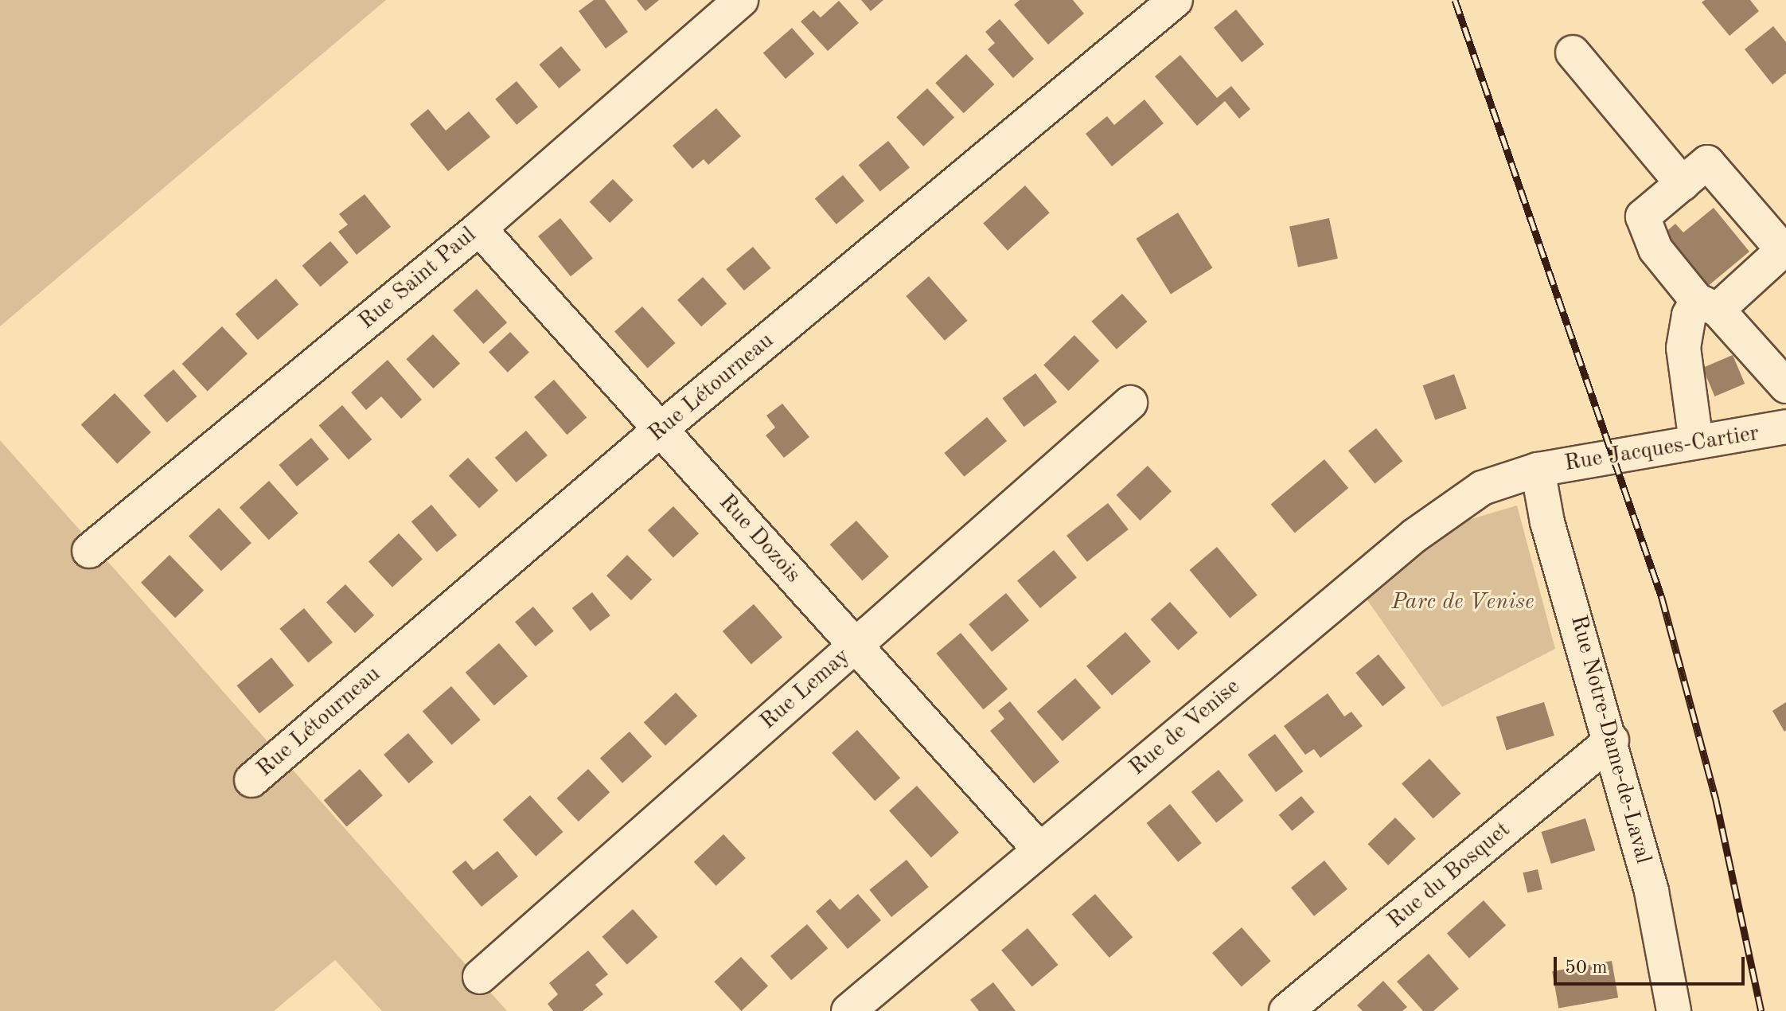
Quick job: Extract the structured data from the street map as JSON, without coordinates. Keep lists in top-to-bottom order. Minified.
{"streets":{"street":["Rue Saint Paul","Rue Létourneau","Rue Jacques-Cartier","Rue Dozois","Rue Lemay","Rue de Venise","Rue Notre-Dame-de-Laval","Rue du Bosquet"]},"crossings":[["Rue Saint Paul","Rue Dozois"],["Rue Létourneau","Rue Dozois"],["Rue Jacques-Cartier","Rue de Venise"],["Rue Jacques-Cartier","Rue Notre-Dame-de-Laval"],["Rue Dozois","Rue Lemay"],["Rue Dozois","Rue de Venise"],["Rue de Venise","Rue Notre-Dame-de-Laval"],["Rue Notre-Dame-de-Laval","Rue du Bosquet"]],"parks":["Parc de Venise"],"scale_bar":"50 m"}
